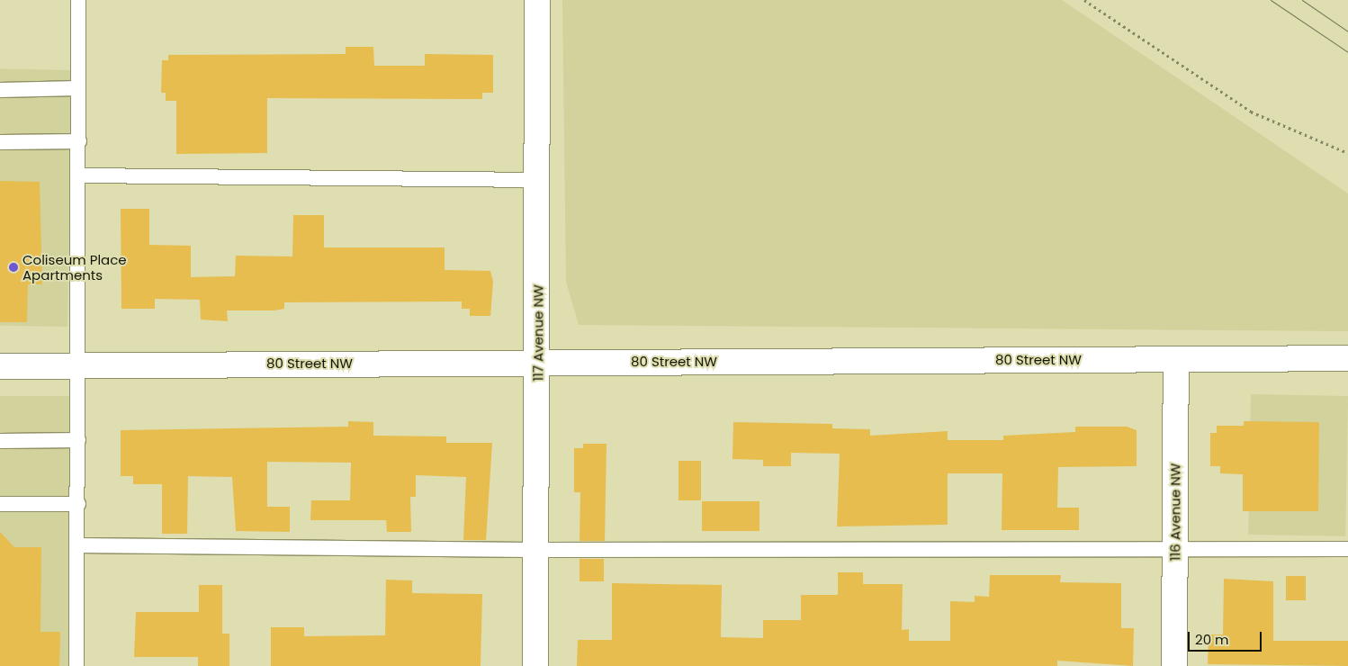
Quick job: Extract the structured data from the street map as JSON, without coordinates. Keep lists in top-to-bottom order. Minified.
{"streets":{"street":["117 Avenue NW","80 Street NW","116 Avenue NW"]},"crossings":[["117 Avenue NW","80 Street NW"],["80 Street NW","116 Avenue NW"]],"places":["Coliseum Place Apartments"],"scale_bar":"20 m"}
